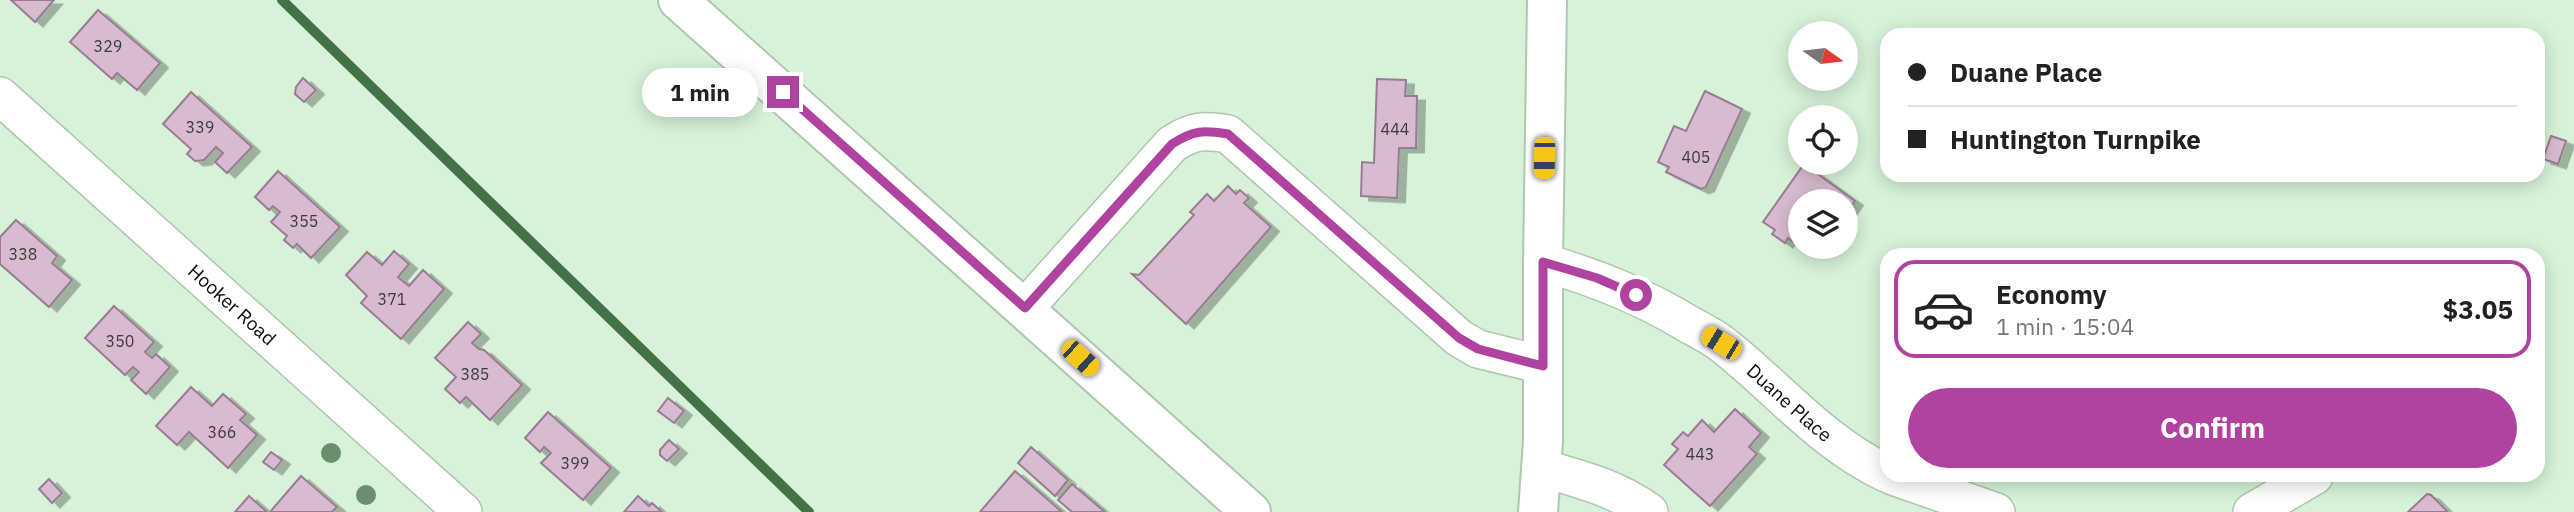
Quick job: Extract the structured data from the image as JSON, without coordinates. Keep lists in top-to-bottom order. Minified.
{"streets":{"street":["Hooker Road","Duane Place"]},"house_numbers":["329","339","444","405","355","338","371","350","385","366","443","399"],"north":"right","page":{"banner":["Duane Place","Huntington Turnpike"],"bubble":"1 min","list":[{"name":"Economy","note":"1 min · 15:04","value":"$3.05"}],"buttons":"Confirm"}}
